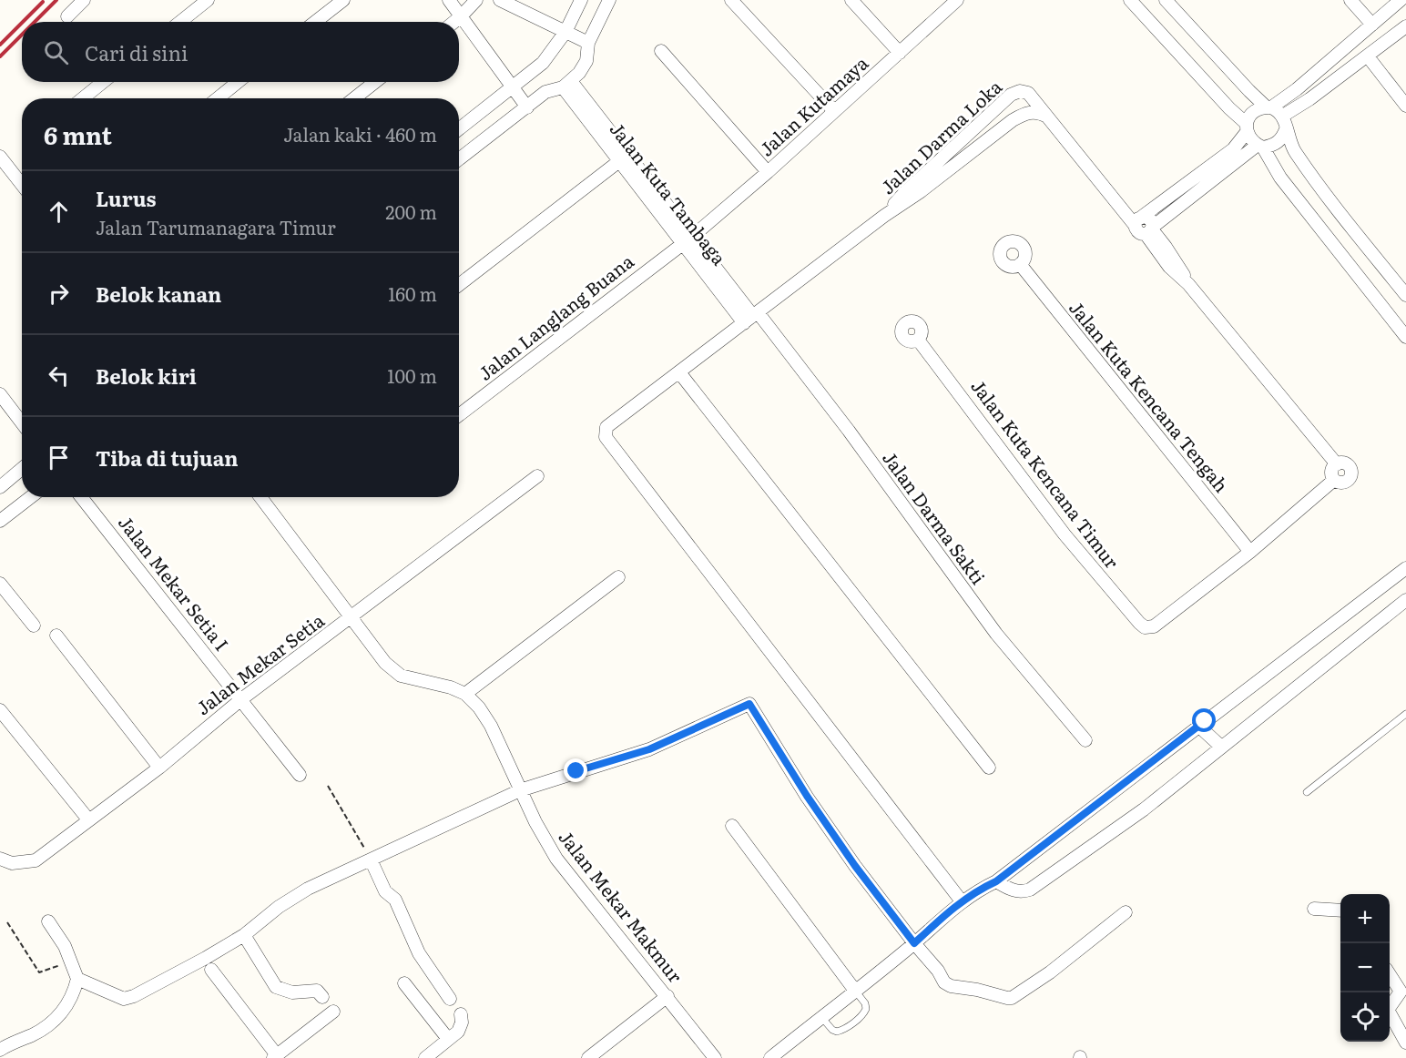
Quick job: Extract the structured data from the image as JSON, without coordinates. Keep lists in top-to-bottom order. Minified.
{"streets":{"street":["Jalan Kutamaya","Jalan Darma Loka","Jalan Kuta Tambaga","Jalan Langlang Buana","Jalan Kuta Kencana Tengah","Jalan Kuta Kencana Timur","Jalan Darma Sakti","Jalan Mekar Setia I","Jalan Mekar Setia","Jalan Mekar Makmur"]},"crossings":[["Jalan Kutamaya","Jalan Kuta Tambaga"],["Jalan Kutamaya","Jalan Langlang Buana"],["Jalan Darma Loka","Jalan Kuta Tambaga"],["Jalan Darma Loka","Jalan Darma Sakti"],["Jalan Kuta Tambaga","Jalan Langlang Buana"],["Jalan Kuta Tambaga","Jalan Darma Sakti"],["Jalan Kuta Kencana Tengah","Jalan Kuta Kencana Timur"],["Jalan Mekar Setia I","Jalan Mekar Setia"]],"page":{"search":"Cari di sini","heading":["6 mnt","Jalan kaki · 460 m"],"list":[["Lurus","Jalan Tarumanagara Timur","200 m"],["Belok kanan","160 m"],["Belok kiri","100 m"],"Tiba di tujuan"],"map_buttons":["+","−"]}}
